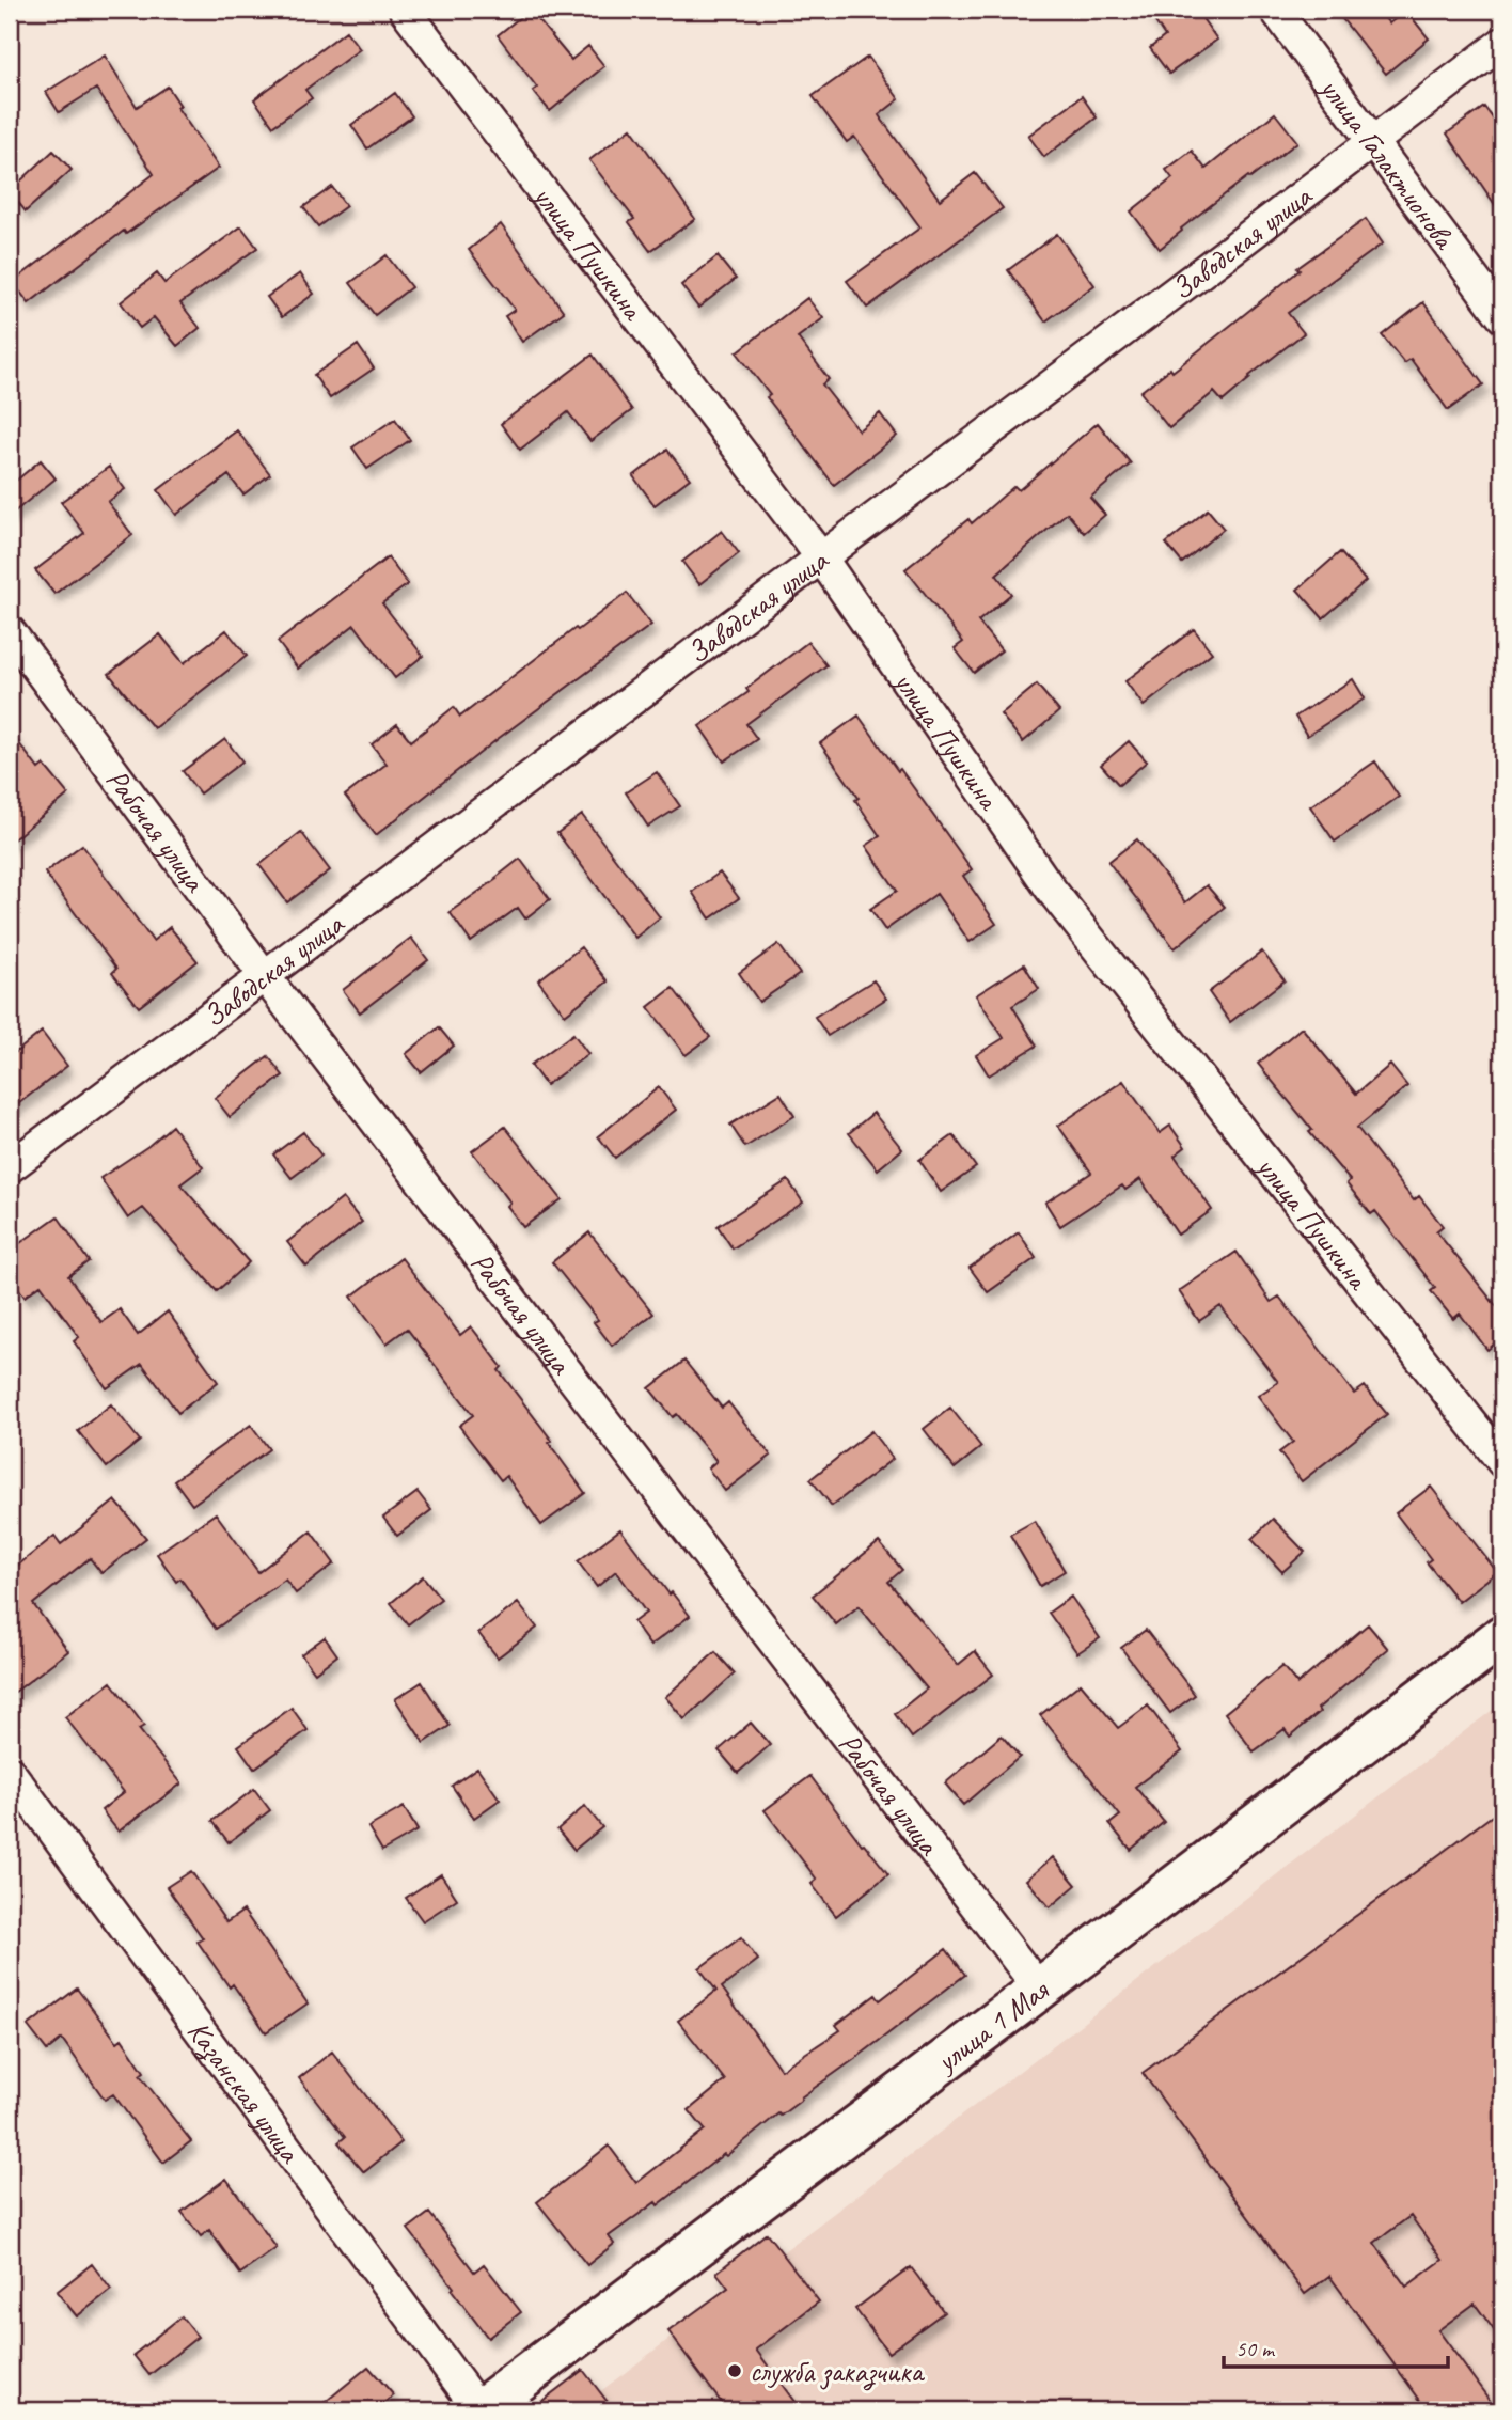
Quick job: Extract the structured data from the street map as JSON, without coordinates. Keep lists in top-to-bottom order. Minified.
{"streets":{"main road":["улица 1 Мая"],"street":["улица Галактионова","Заводская улица","улица Пушкина","Рабочая улица","Казанская улица"]},"crossings":[["улица Галактионова","Заводская улица"],["Заводская улица","улица Пушкина"],["Заводская улица","Рабочая улица"],["Рабочая улица","улица 1 Мая"],["улица 1 Мая","Казанская улица"]],"places":["служба заказчика"],"scale_bar":"50 m"}
